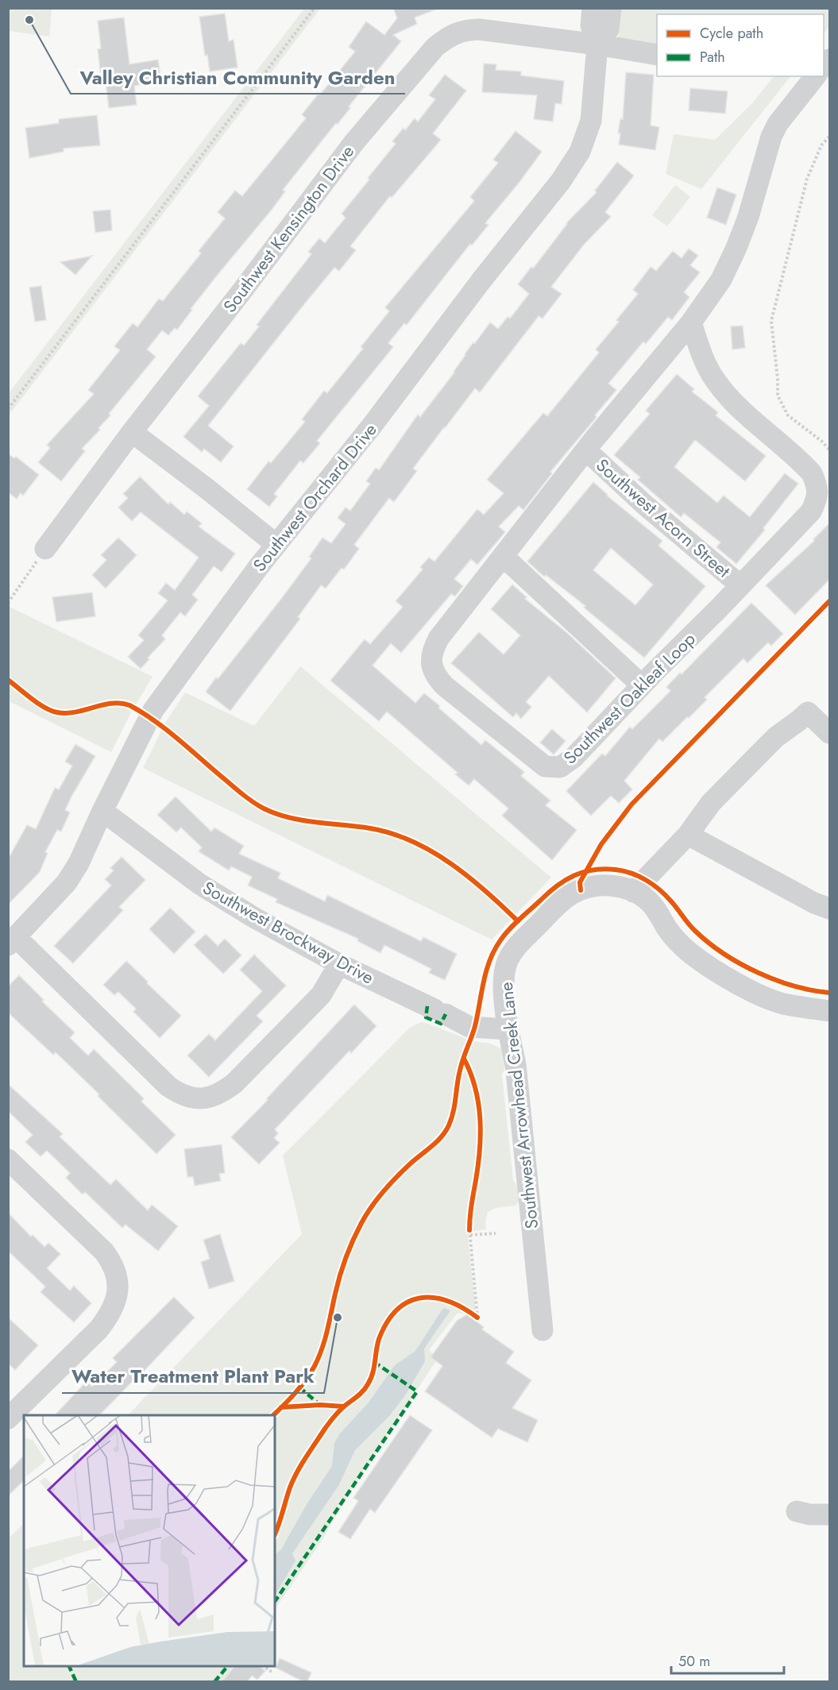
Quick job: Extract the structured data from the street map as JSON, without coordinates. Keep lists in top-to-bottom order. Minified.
{"streets":{"street":["Southwest Kensington Drive","Southwest Orchard Drive","Southwest Acorn Street","Southwest Oakleaf Loop","Southwest Brockway Drive","Southwest Arrowhead Creek Lane"]},"crossings":[["Southwest Kensington Drive","Southwest Orchard Drive"],["Southwest Orchard Drive","Southwest Brockway Drive"],["Southwest Acorn Street","Southwest Oakleaf Loop"],["Southwest Brockway Drive","Southwest Arrowhead Creek Lane"]],"places":["Valley Christian Community Garden","Water Treatment Plant Park"],"legend":["Cycle path","Path"],"scale_bar":"50 m"}
